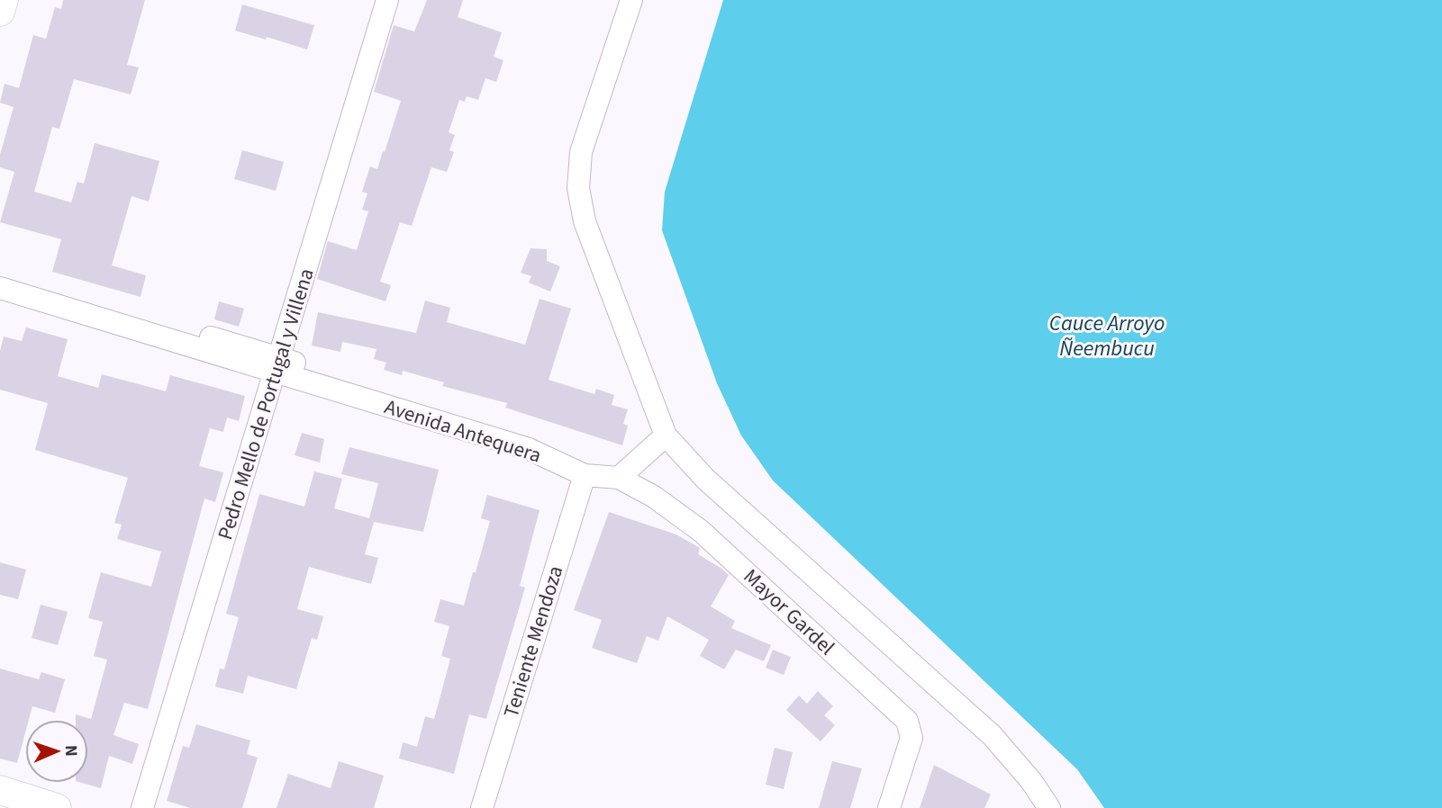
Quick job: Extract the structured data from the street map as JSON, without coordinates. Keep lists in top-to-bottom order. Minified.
{"streets":{"street":["Pedro Mello de Portugal y Villena","Avenida Antequera","Mayor Gardel","Teniente Mendoza"]},"crossings":[["Pedro Mello de Portugal y Villena","Avenida Antequera"],["Avenida Antequera","Mayor Gardel"],["Avenida Antequera","Teniente Mendoza"],["Mayor Gardel","Teniente Mendoza"]],"water":["Cauce Arroyo Ñeembucu"],"north":"right"}
